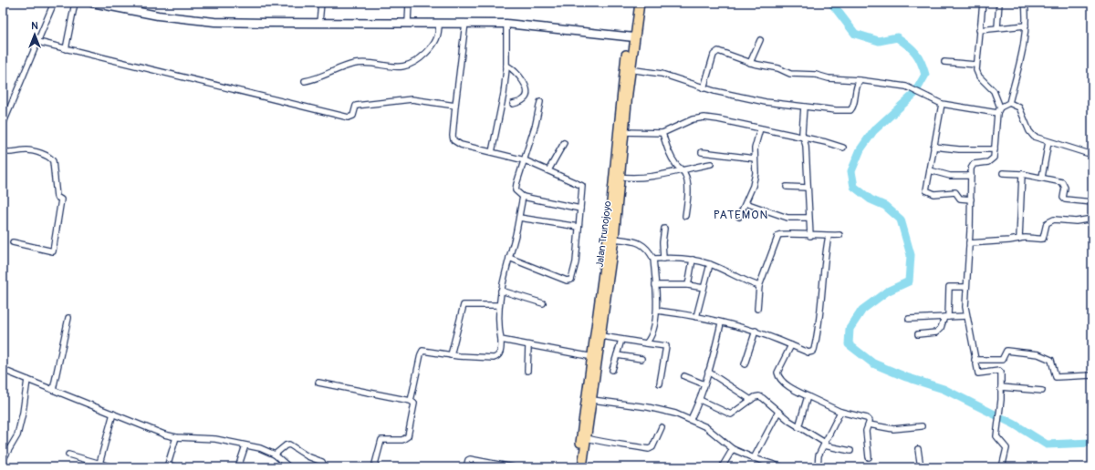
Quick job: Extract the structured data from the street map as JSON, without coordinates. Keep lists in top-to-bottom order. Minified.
{"streets":{"highway":["Jalan Trunojoyo"]},"districts":["PATEMON"],"north":"top"}
